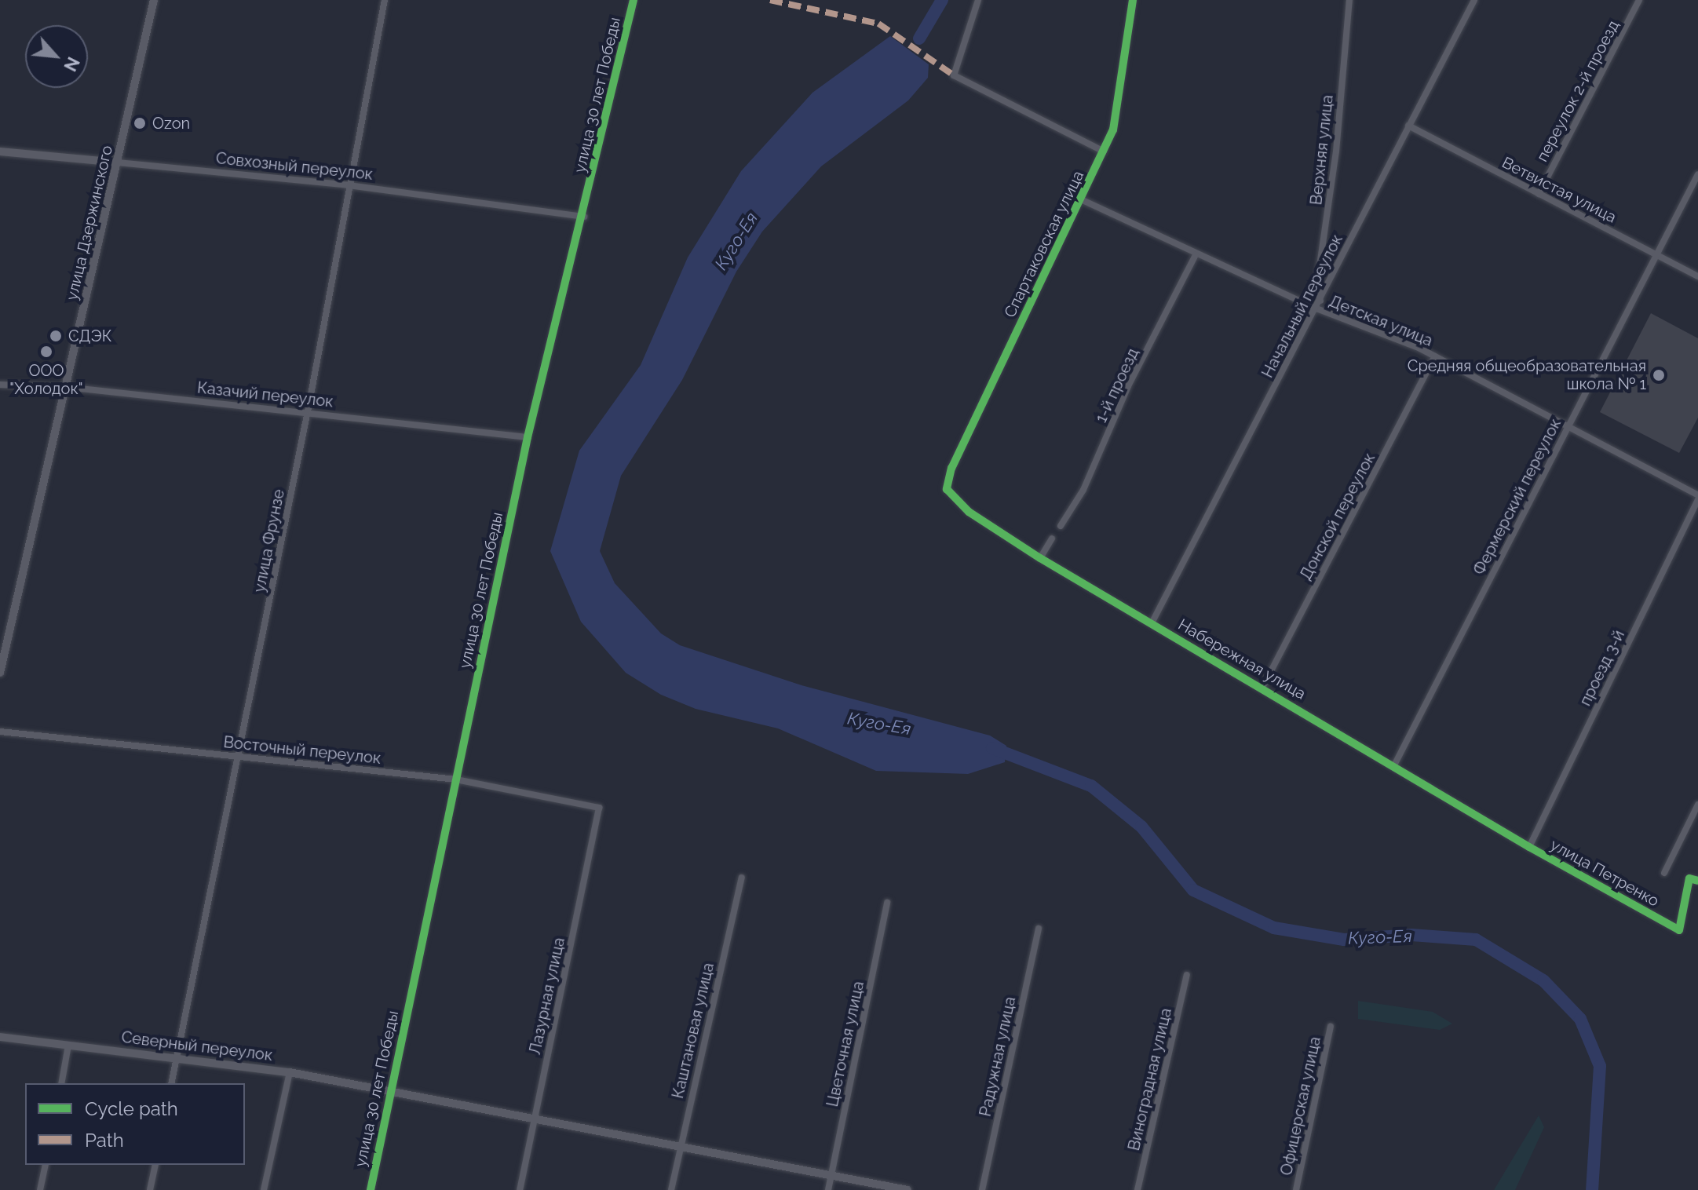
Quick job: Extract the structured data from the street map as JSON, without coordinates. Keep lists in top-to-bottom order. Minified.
{"streets":{"street":["переулок 2-й проезд","улица 30 лет Победы","Верхняя улица","Совхозный переулок","Ветвистая улица","улица Дзержинского","Спартаковская улица","Начальный переулок","Детская улица","1-й проезд","Казачий переулок","Фермерский переулок","Донской переулок","улица Фрунзе","Набережная улица","проезд 3-й","Восточный переулок","улица Петренко","Лазурная улица","Каштановая улица","Цветочная улица","Северный переулок","Радужная улица","Виноградная улица","Офицерская улица"]},"crossings":[["переулок 2-й проезд","Ветвистая улица"],["улица 30 лет Победы","Совхозный переулок"],["улица 30 лет Победы","Казачий переулок"],["улица 30 лет Победы","Восточный переулок"],["улица 30 лет Победы","Северный переулок"],["Верхняя улица","Начальный переулок"],["Совхозный переулок","улица Дзержинского"],["Совхозный переулок","улица Фрунзе"],["Ветвистая улица","Начальный переулок"],["Ветвистая улица","Фермерский переулок"],["улица Дзержинского","Казачий переулок"],["Спартаковская улица","Детская улица"],["Спартаковская улица","Набережная улица"],["Начальный переулок","Детская улица"],["Начальный переулок","Набережная улица"],["Детская улица","1-й проезд"],["Детская улица","Фермерский переулок"],["Детская улица","Донской переулок"],["Детская улица","проезд 3-й"],["Казачий переулок","улица Фрунзе"],["Фермерский переулок","Набережная улица"],["Донской переулок","Набережная улица"],["улица Фрунзе","Восточный переулок"],["улица Фрунзе","Северный переулок"],["Набережная улица","проезд 3-й"],["Набережная улица","улица Петренко"],["проезд 3-й","улица Петренко"],["Восточный переулок","Лазурная улица"],["Лазурная улица","Северный переулок"],["Каштановая улица","Северный переулок"],["Цветочная улица","Северный переулок"]],"water":["Куго-Ея"],"places":["Ozon","СДЭК","ООО \"Холодок\"","Средняя общеобразовательная школа № 1"],"legend":["Cycle path","Path"],"north":"bottom right"}
